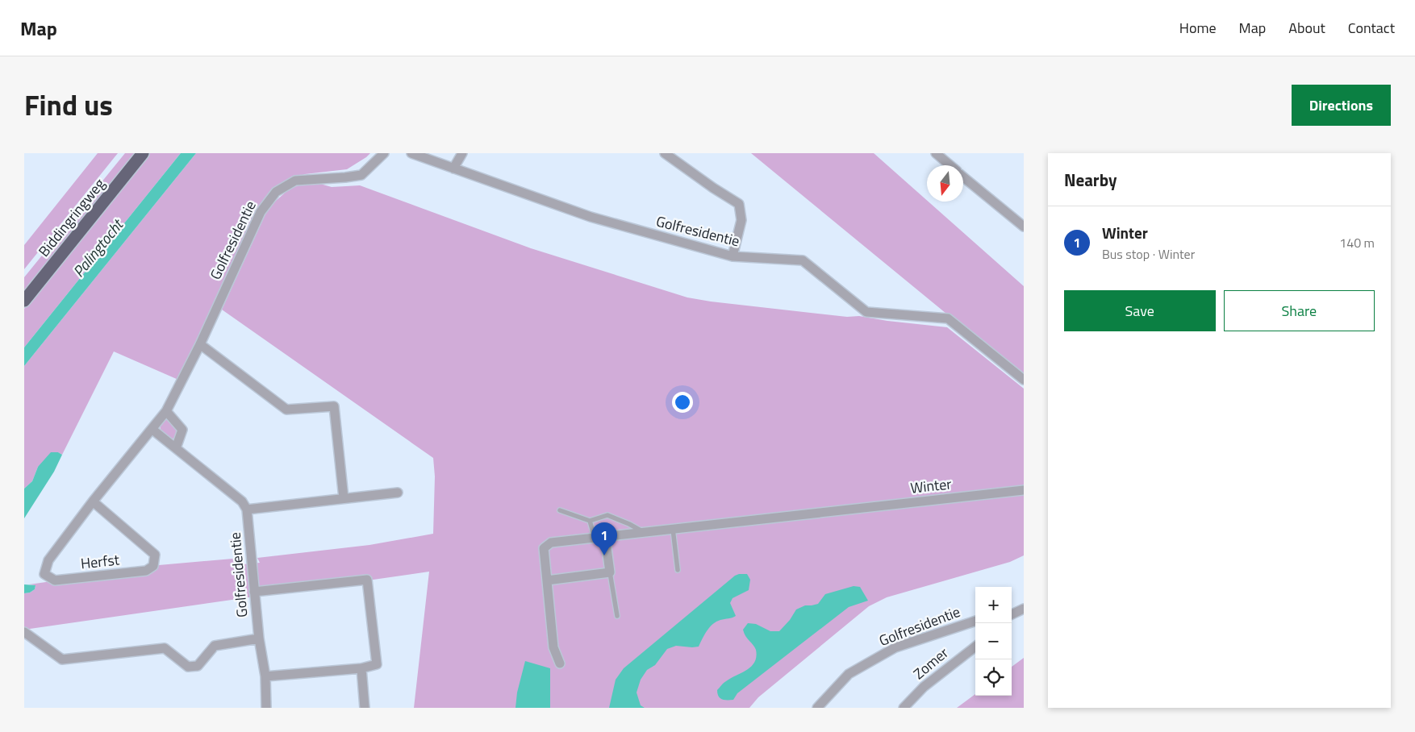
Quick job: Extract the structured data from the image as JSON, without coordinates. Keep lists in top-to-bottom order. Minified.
{"streets":{"highway":["Biddingringweg"],"street":["Golfresidentie","Winter","Herfst","Zomer"]},"crossings":[["Golfresidentie","Herfst"]],"water":["Palingtocht"],"north":"bottom","page":{"header":"Map","nav":["Home","Map","About","Contact"],"title":"Find us","buttons":["Directions",["Save","Share"]],"heading":"Nearby","list":[{"mark":"1","name":"Winter","note":"Bus stop · Winter","value":"140 m"}],"pins":"1","map_buttons":["+","−"]}}
